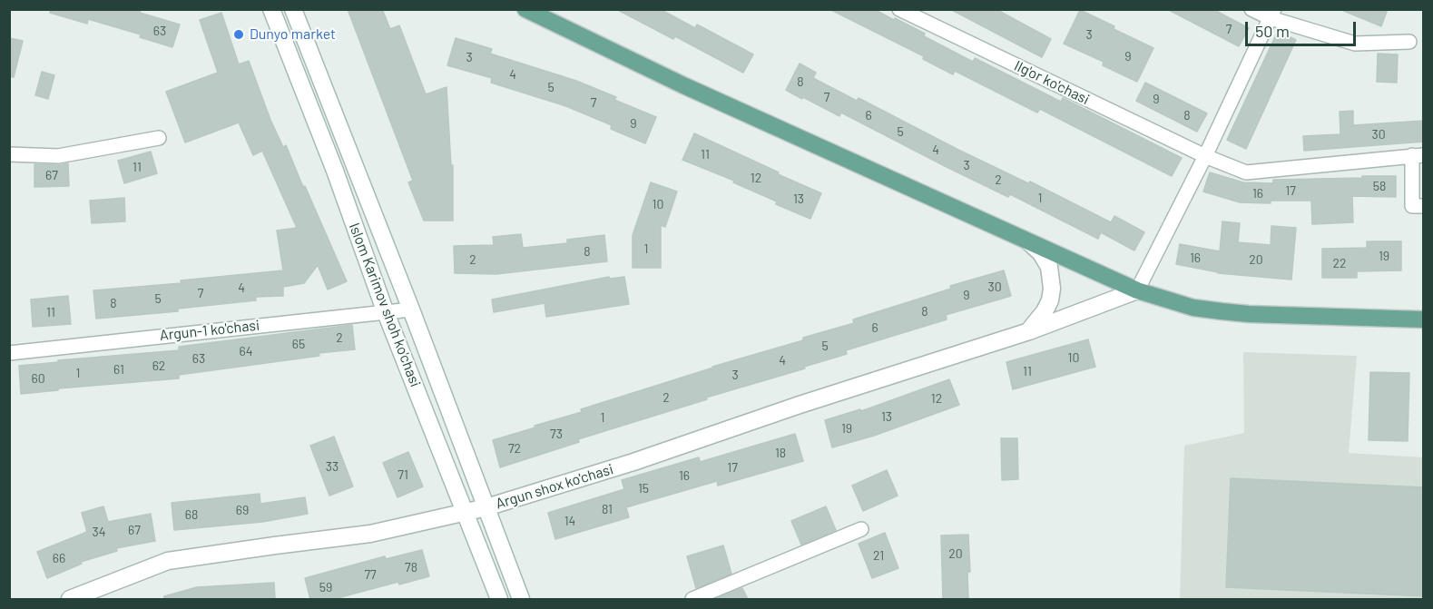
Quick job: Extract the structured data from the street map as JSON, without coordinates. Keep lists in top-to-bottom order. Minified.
{"streets":{"main road":["Islom Karimov shoh ko'chasi","Argun shox ko'chasi"],"street":["Ilg'or ko'chasi","Argun-1 ko'chasi"]},"crossings":[["Islom Karimov shoh ko'chasi","Argun-1 ko'chasi"],["Islom Karimov shoh ko'chasi","Argun shox ko'chasi"]],"places":["Dunyo market"],"house_numbers":["7","63","3","9","3","4","8","5","7","9","7","6","8","9","5","30","4","11","3","11","67","12","2","58","17","16","1","13","10","1","8","19","16","2","20","22","30","4","7","9","5","8","8","11","6","2","65","5","64","10","63","4","62","61","11","1","3","60","2","12","13","1","19","73","72","18","33","17","71","16","15","81","69","68","14","67","34","20","21","66","78","77","59"],"scale_bar":"50 m"}
